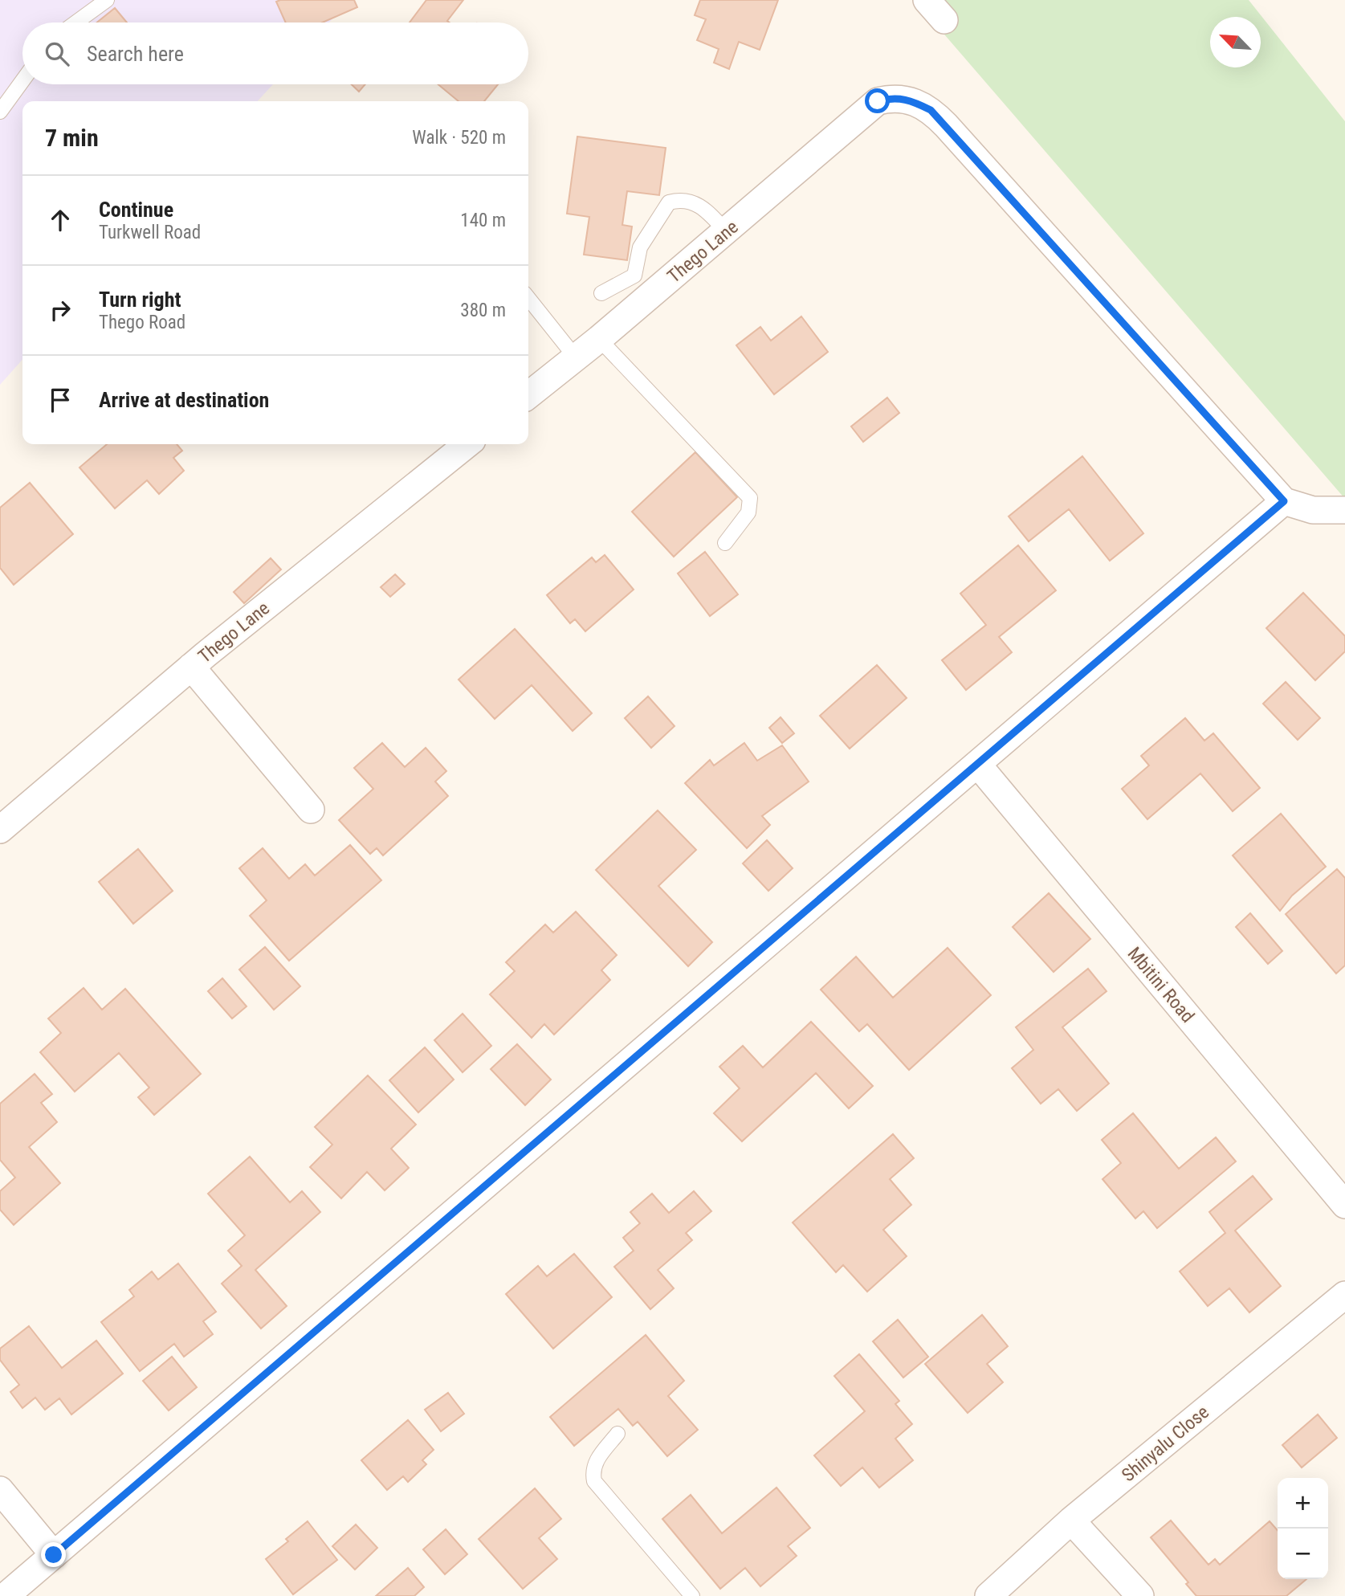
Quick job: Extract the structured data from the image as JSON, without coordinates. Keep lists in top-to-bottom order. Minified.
{"streets":{"street":["Thego Lane","Mbitini Road","Shinyalu Close"]},"north":"top left","page":{"search":"Search here","heading":["7 min","Walk · 520 m"],"list":[["Continue","Turkwell Road","140 m"],["Turn right","Thego Road","380 m"],"Arrive at destination"],"map_buttons":["+","−"]}}
